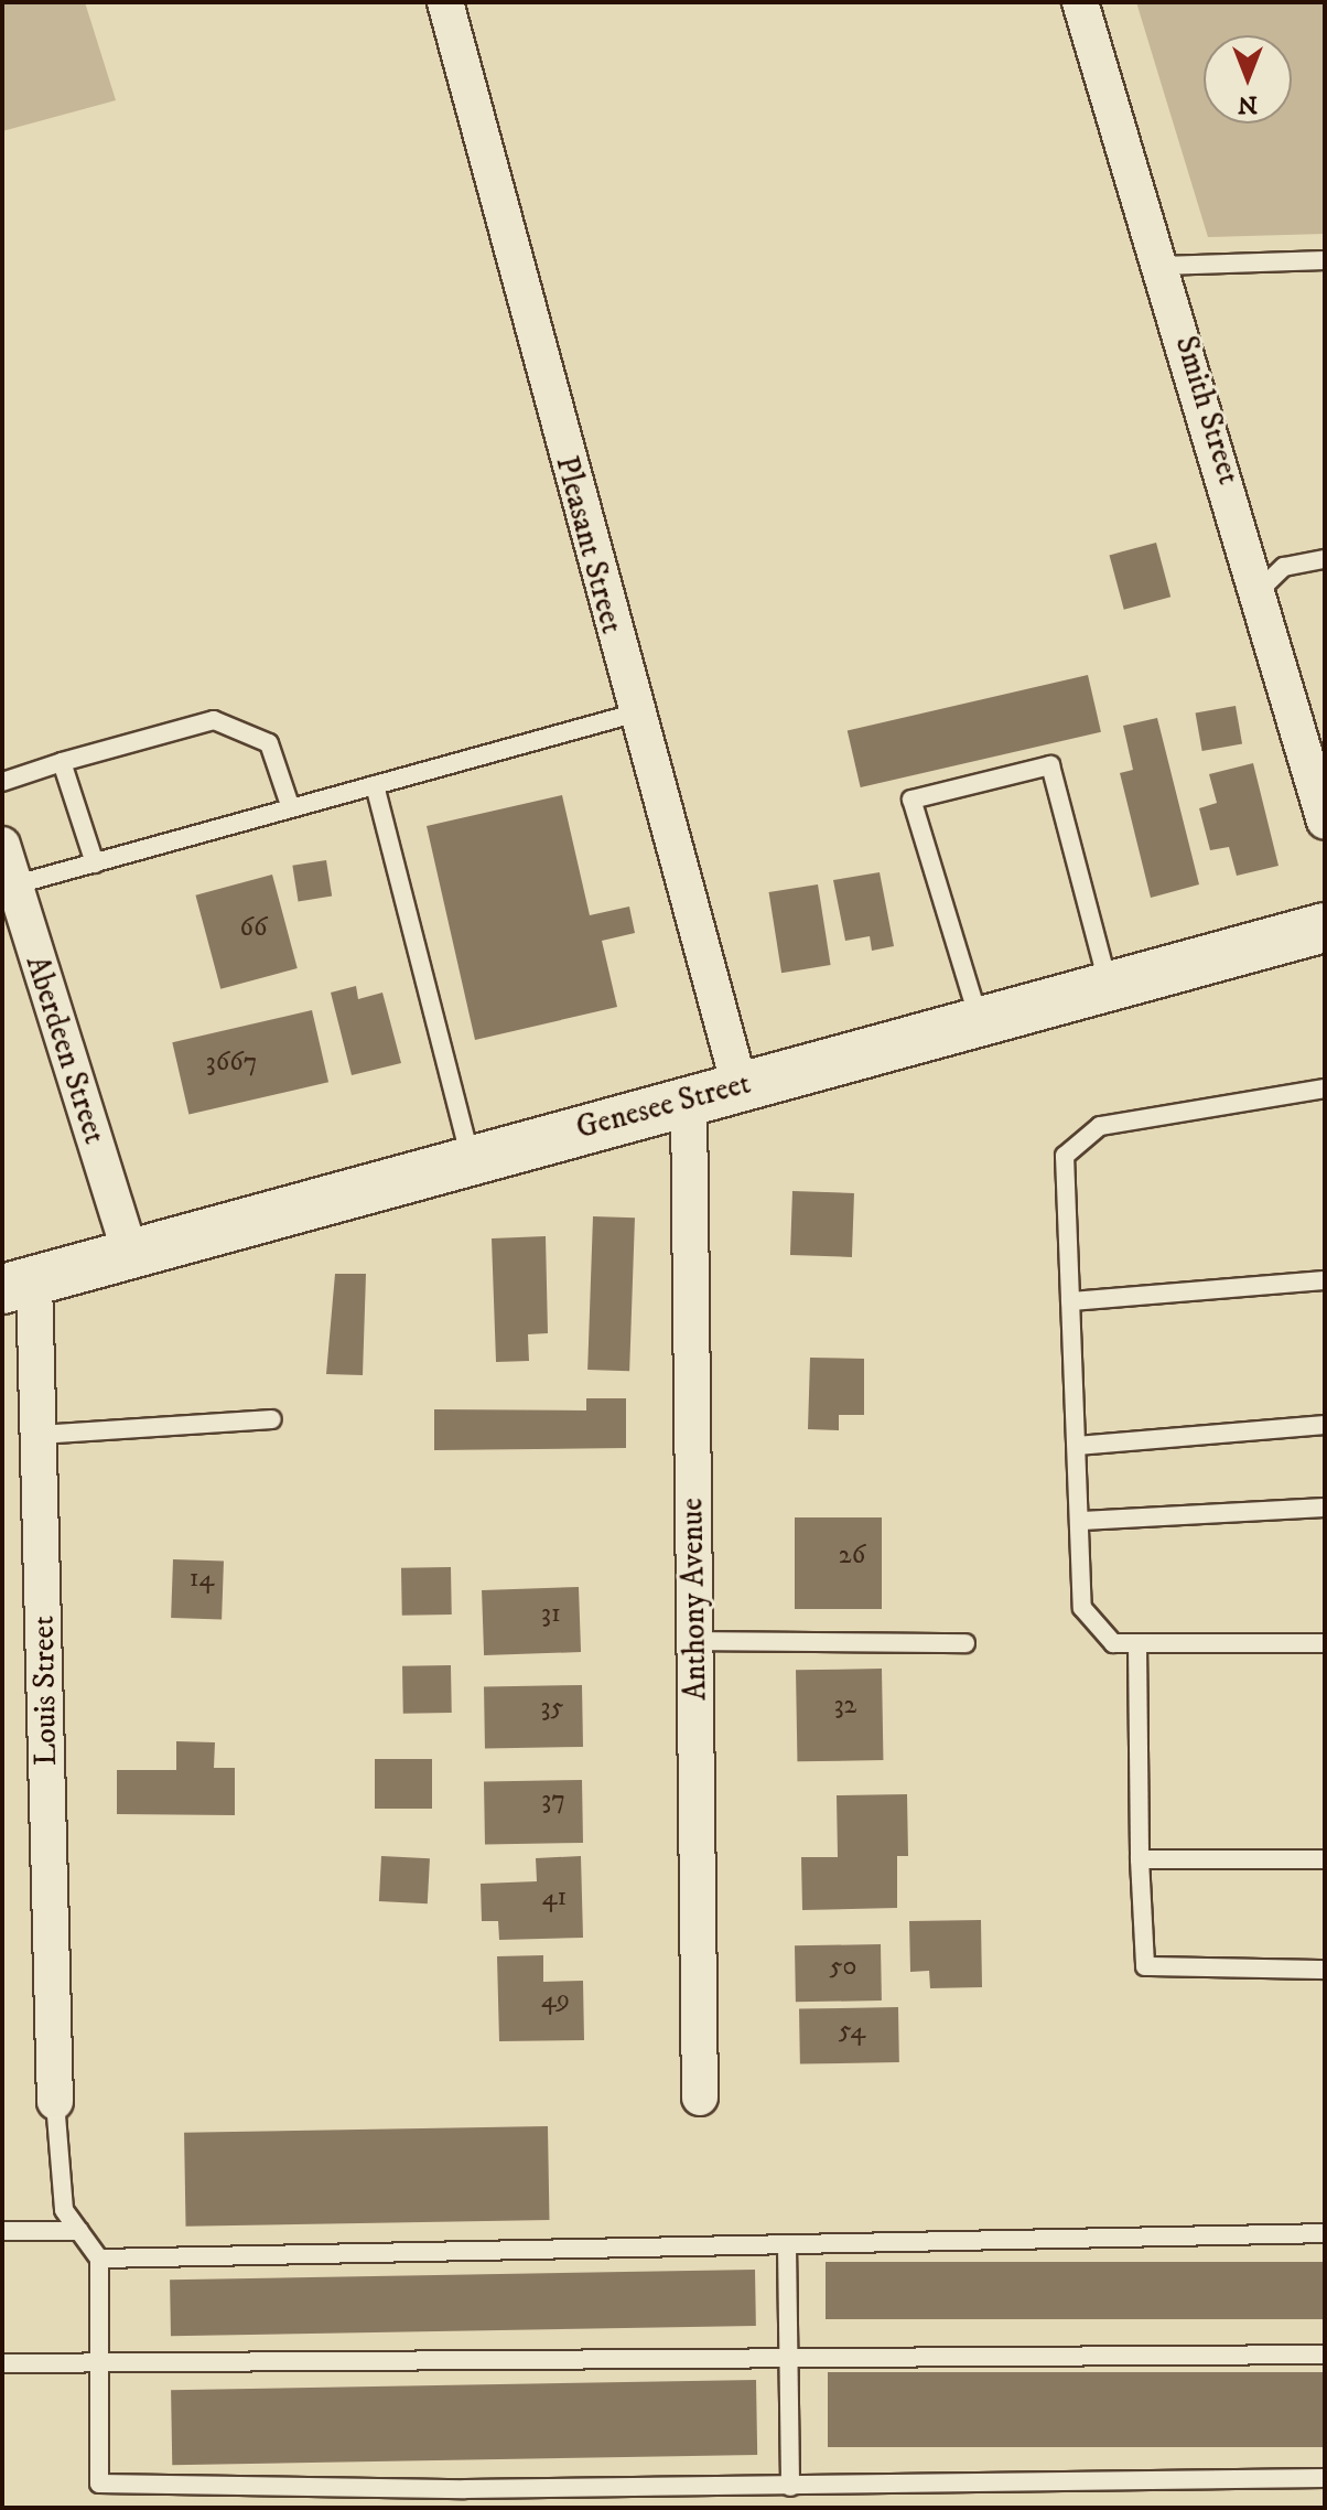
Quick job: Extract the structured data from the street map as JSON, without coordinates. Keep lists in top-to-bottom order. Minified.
{"streets":{"main road":["Genesee Street"],"street":["Smith Street","Pleasant Street","Aberdeen Street","Anthony Avenue","Louis Street"]},"crossings":[["Pleasant Street","Genesee Street"],["Aberdeen Street","Genesee Street"],["Genesee Street","Anthony Avenue"],["Genesee Street","Louis Street"]],"house_numbers":["66","3667","26","14","31","32","35","37","41","50","49","54"],"north":"bottom"}
